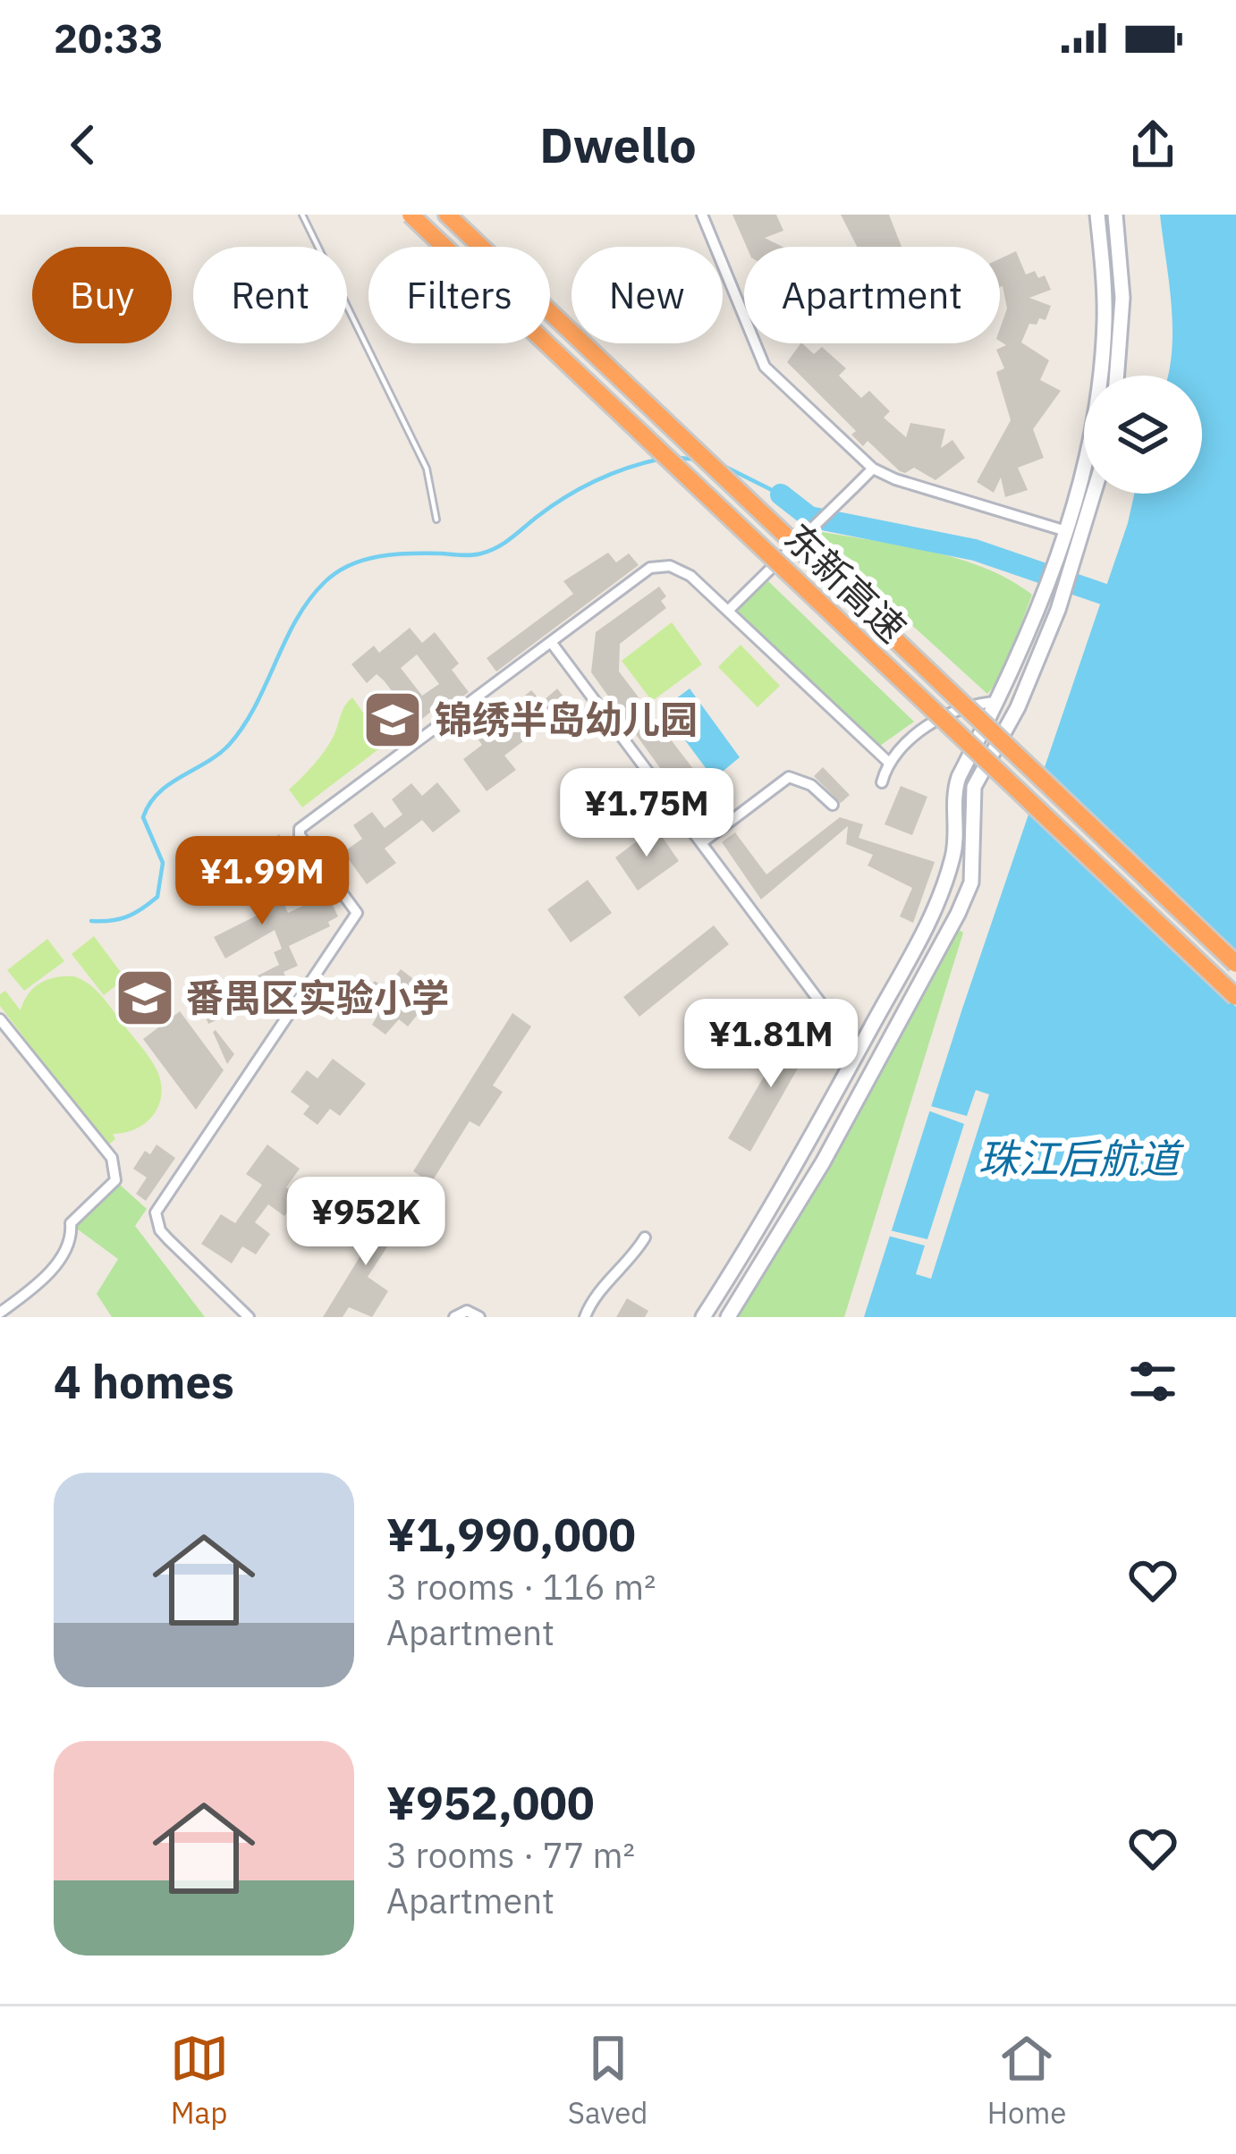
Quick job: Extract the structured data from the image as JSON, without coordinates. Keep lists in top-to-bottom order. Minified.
{"streets":{"highway":["东新高速"]},"water":["珠江后航道"],"places":{"school or university":["锦绣半岛幼儿园","番禺区实验小学"]},"page":{"status":"20:33","header":"Dwello","chip":["Buy","Rent","Filters","New","Apartment"],"price":["¥1.75M","¥1.99M","¥1.81M","¥952K"],"heading":"4 homes","list":[{"name":"¥1,990,000","note":"3 rooms · 116 m² · Apartment"},{"name":"¥952,000","note":"3 rooms · 77 m² · Apartment"}],"tabs":["Map","Saved","Home"]}}
